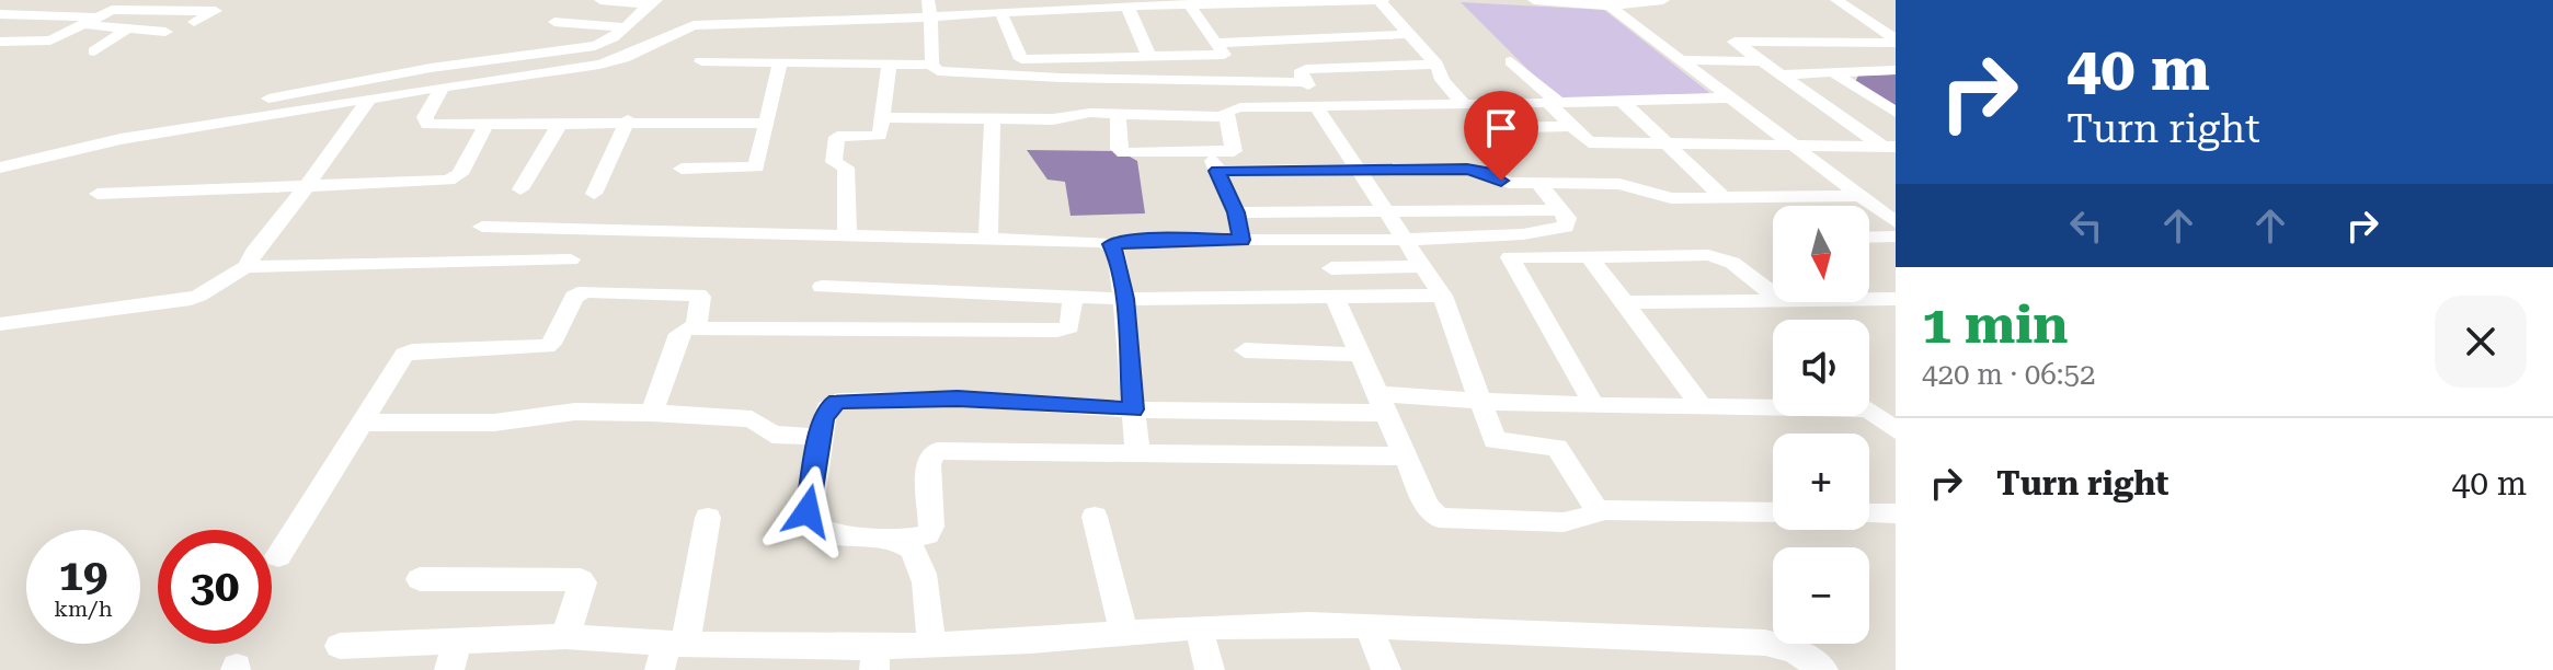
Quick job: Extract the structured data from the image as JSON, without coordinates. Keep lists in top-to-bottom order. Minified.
{"north":"bottom","page":{"turn":["40 m","Turn right"],"map_buttons":["+","−"],"heading":["1 min","420 m · 06:52"],"list":[{"name":"Turn right","value":"40 m"}],"speed":"19 km/h","limit":"30"}}
